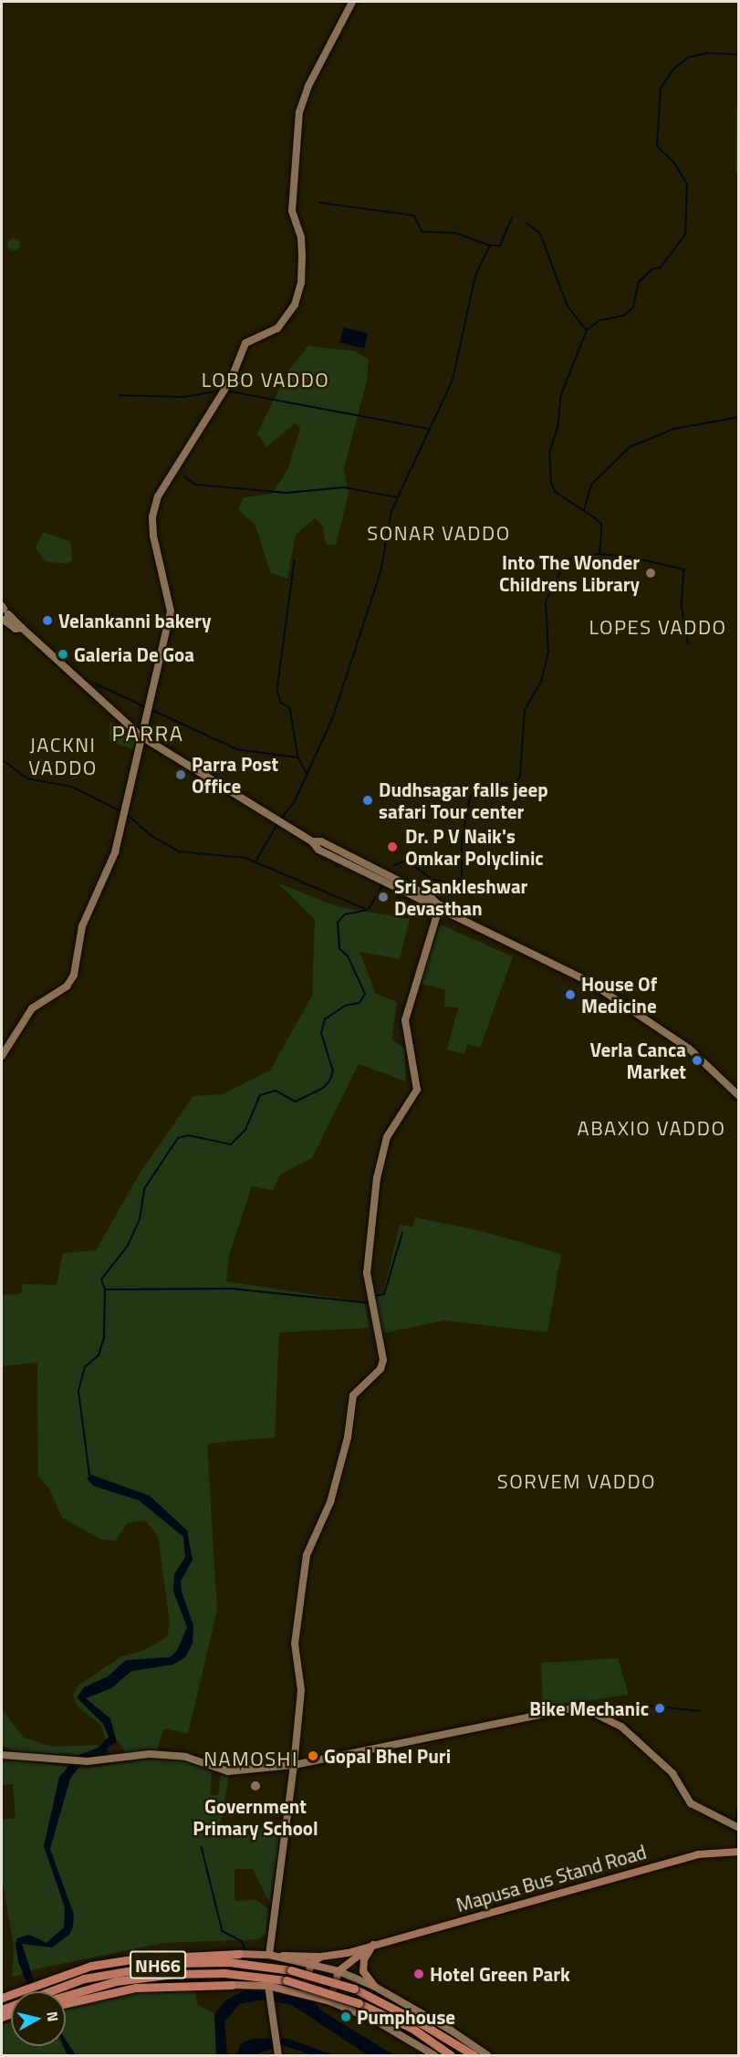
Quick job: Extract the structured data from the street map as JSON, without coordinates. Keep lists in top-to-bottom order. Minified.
{"streets":{"highway":["NH66"],"main road":["Mapusa Bus Stand Road"]},"districts":["LOBO VADDO","SONAR VADDO","LOPES VADDO","PARRA","JACKNI VADDO","ABAXIO VADDO","SORVEM VADDO","NAMOSHI"],"places":["Into The Wonder Childrens Library","Velankanni bakery","Galeria De Goa","Parra Post Office","Dudhsagar falls jeep safari Tour center","Dr. P V Naik's Omkar Polyclinic","Sri Sankleshwar Devasthan","House Of Medicine","Verla Canca Market","Bike Mechanic","Gopal Bhel Puri","Government Primary School","Hotel Green Park","Pumphouse"],"north":"right"}
